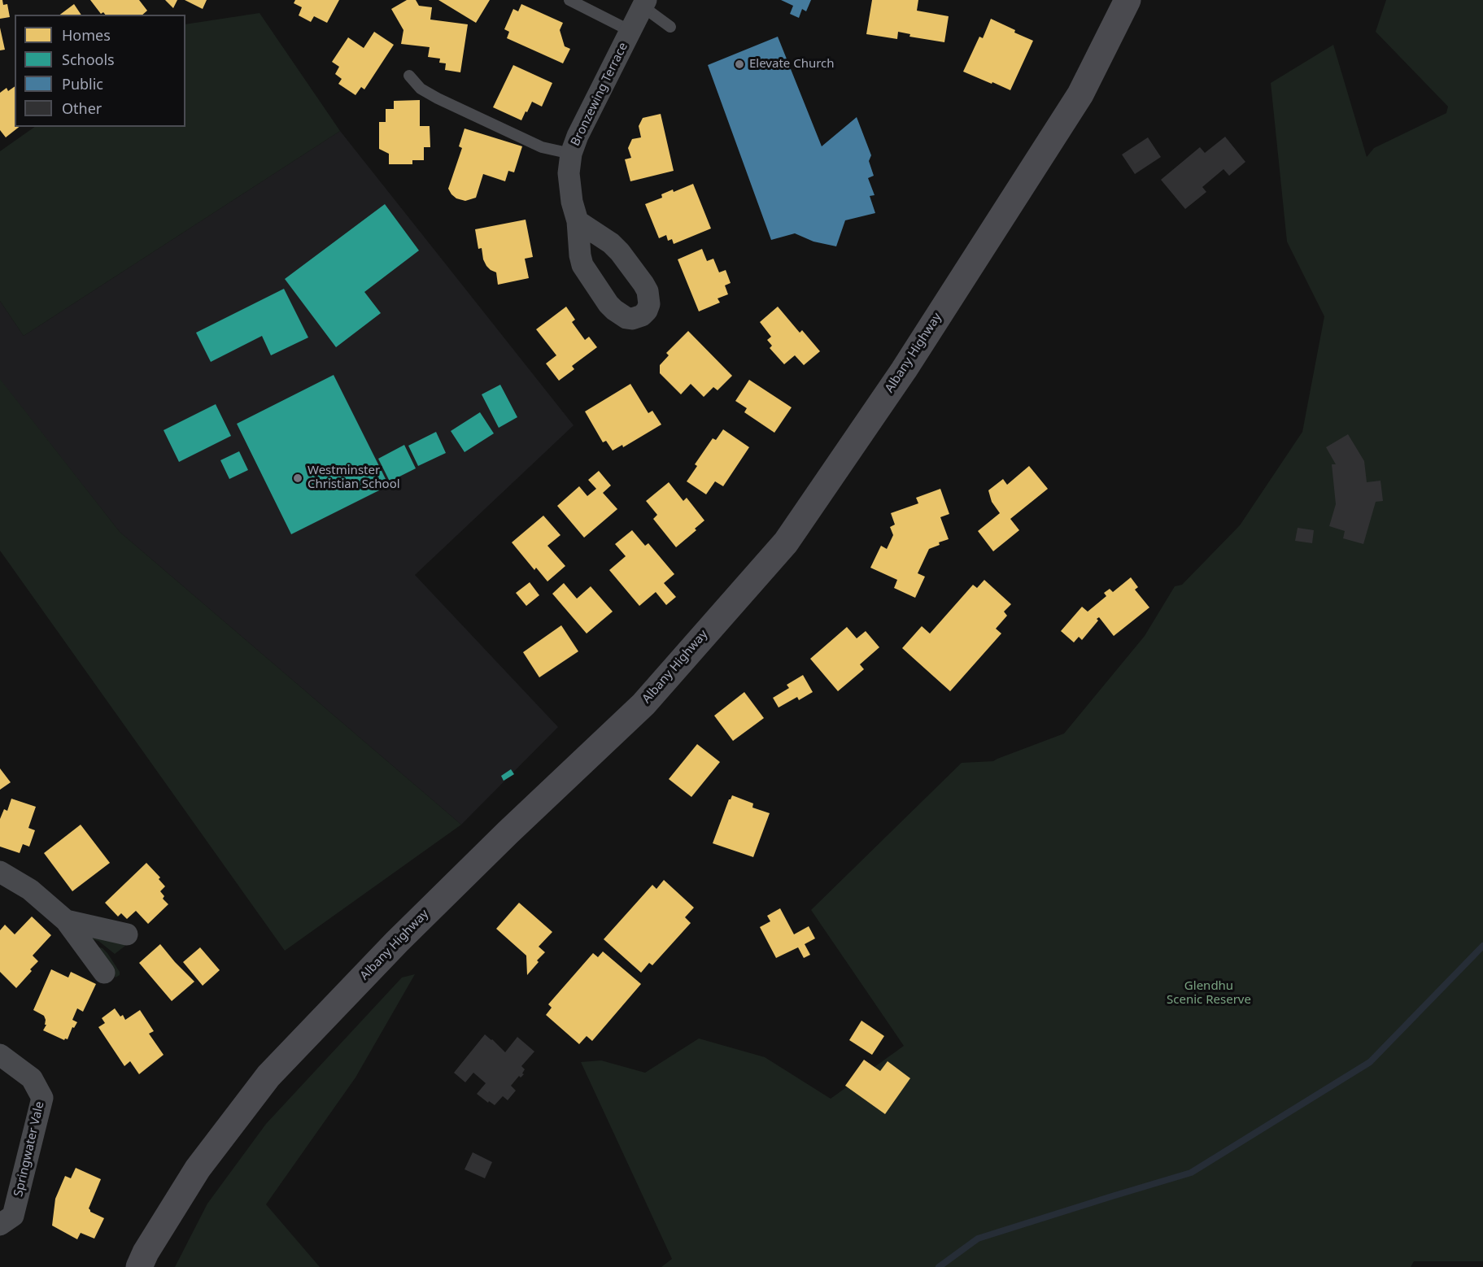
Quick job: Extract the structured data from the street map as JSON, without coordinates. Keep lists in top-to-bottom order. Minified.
{"streets":{"main road":["Albany Highway"],"street":["Bronzewing Terrace","Springwater Vale"]},"parks":["Glendhu Scenic Reserve"],"places":["Elevate Church","Westminster Christian School"],"legend":["Homes","Schools","Public","Other"]}
